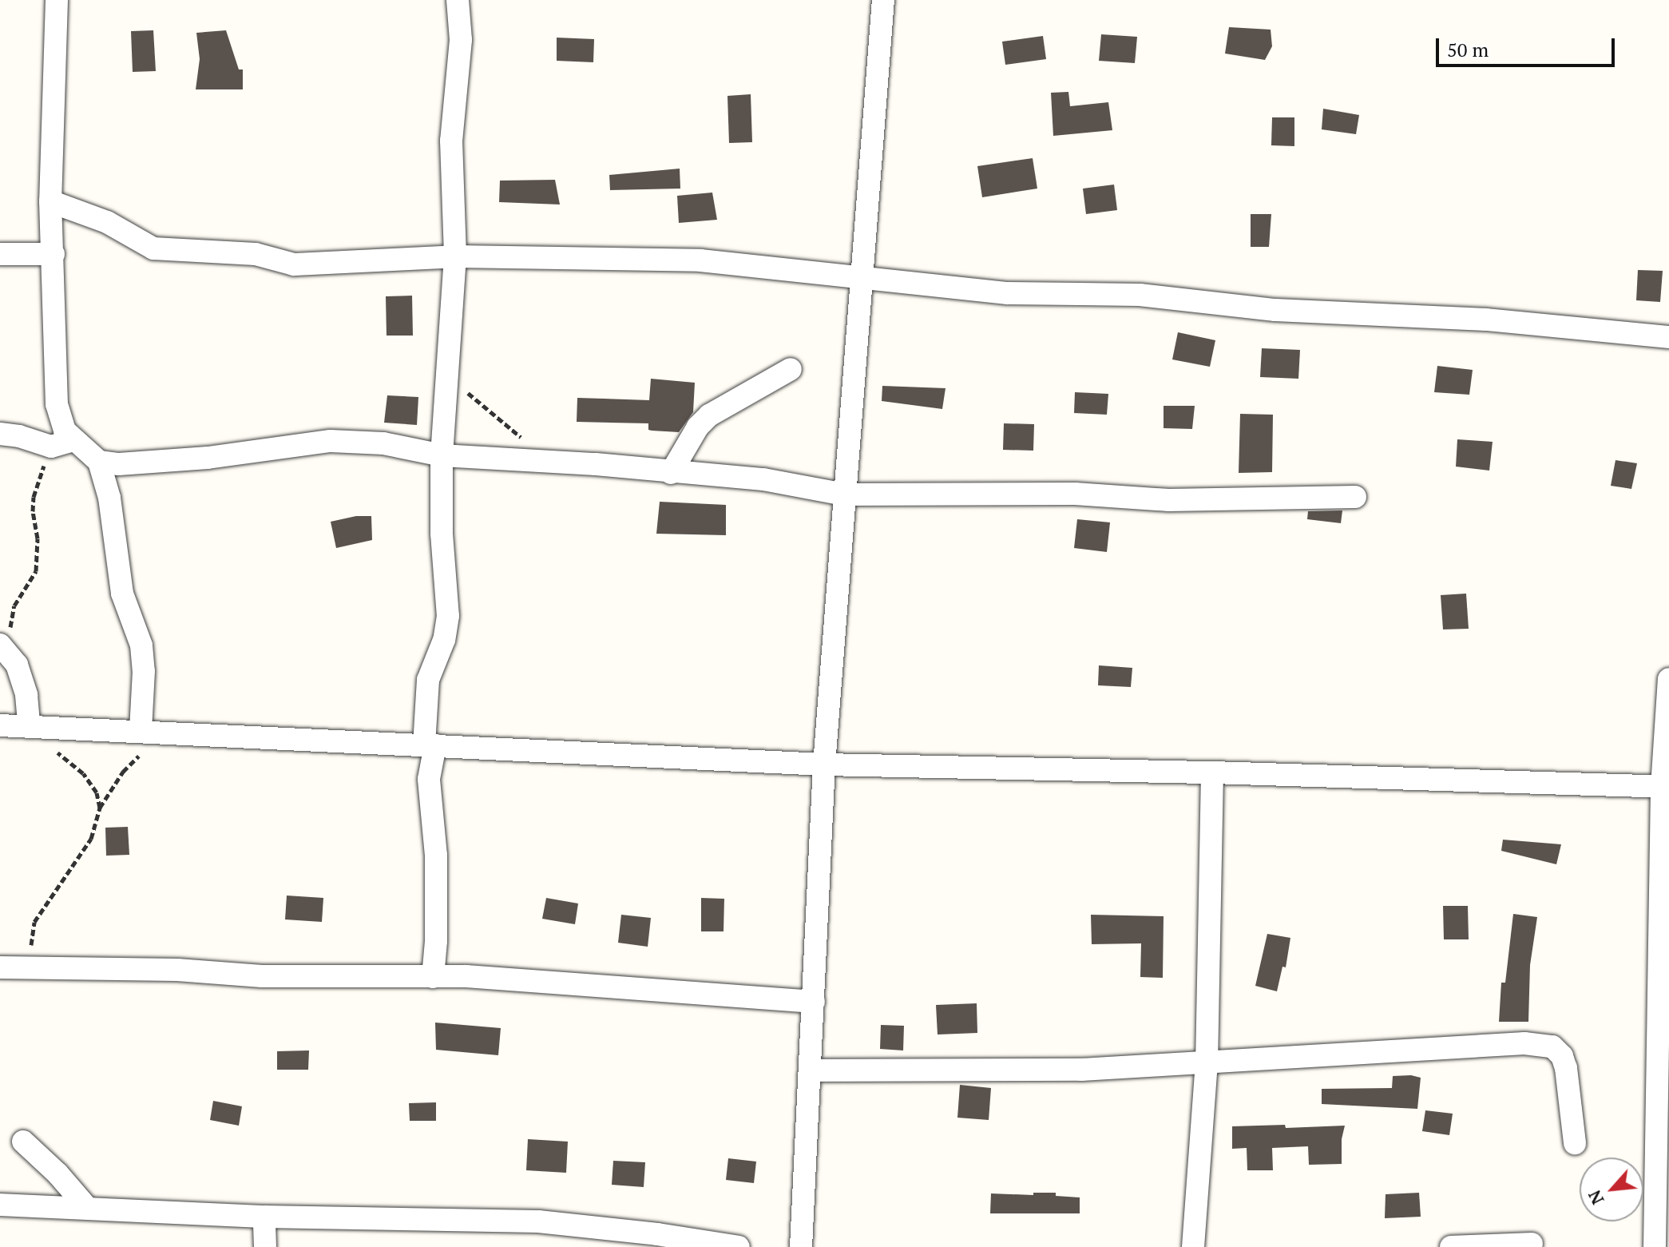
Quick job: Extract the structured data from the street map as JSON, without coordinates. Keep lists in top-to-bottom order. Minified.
{"scale_bar":"50 m","north":"bottom left"}
